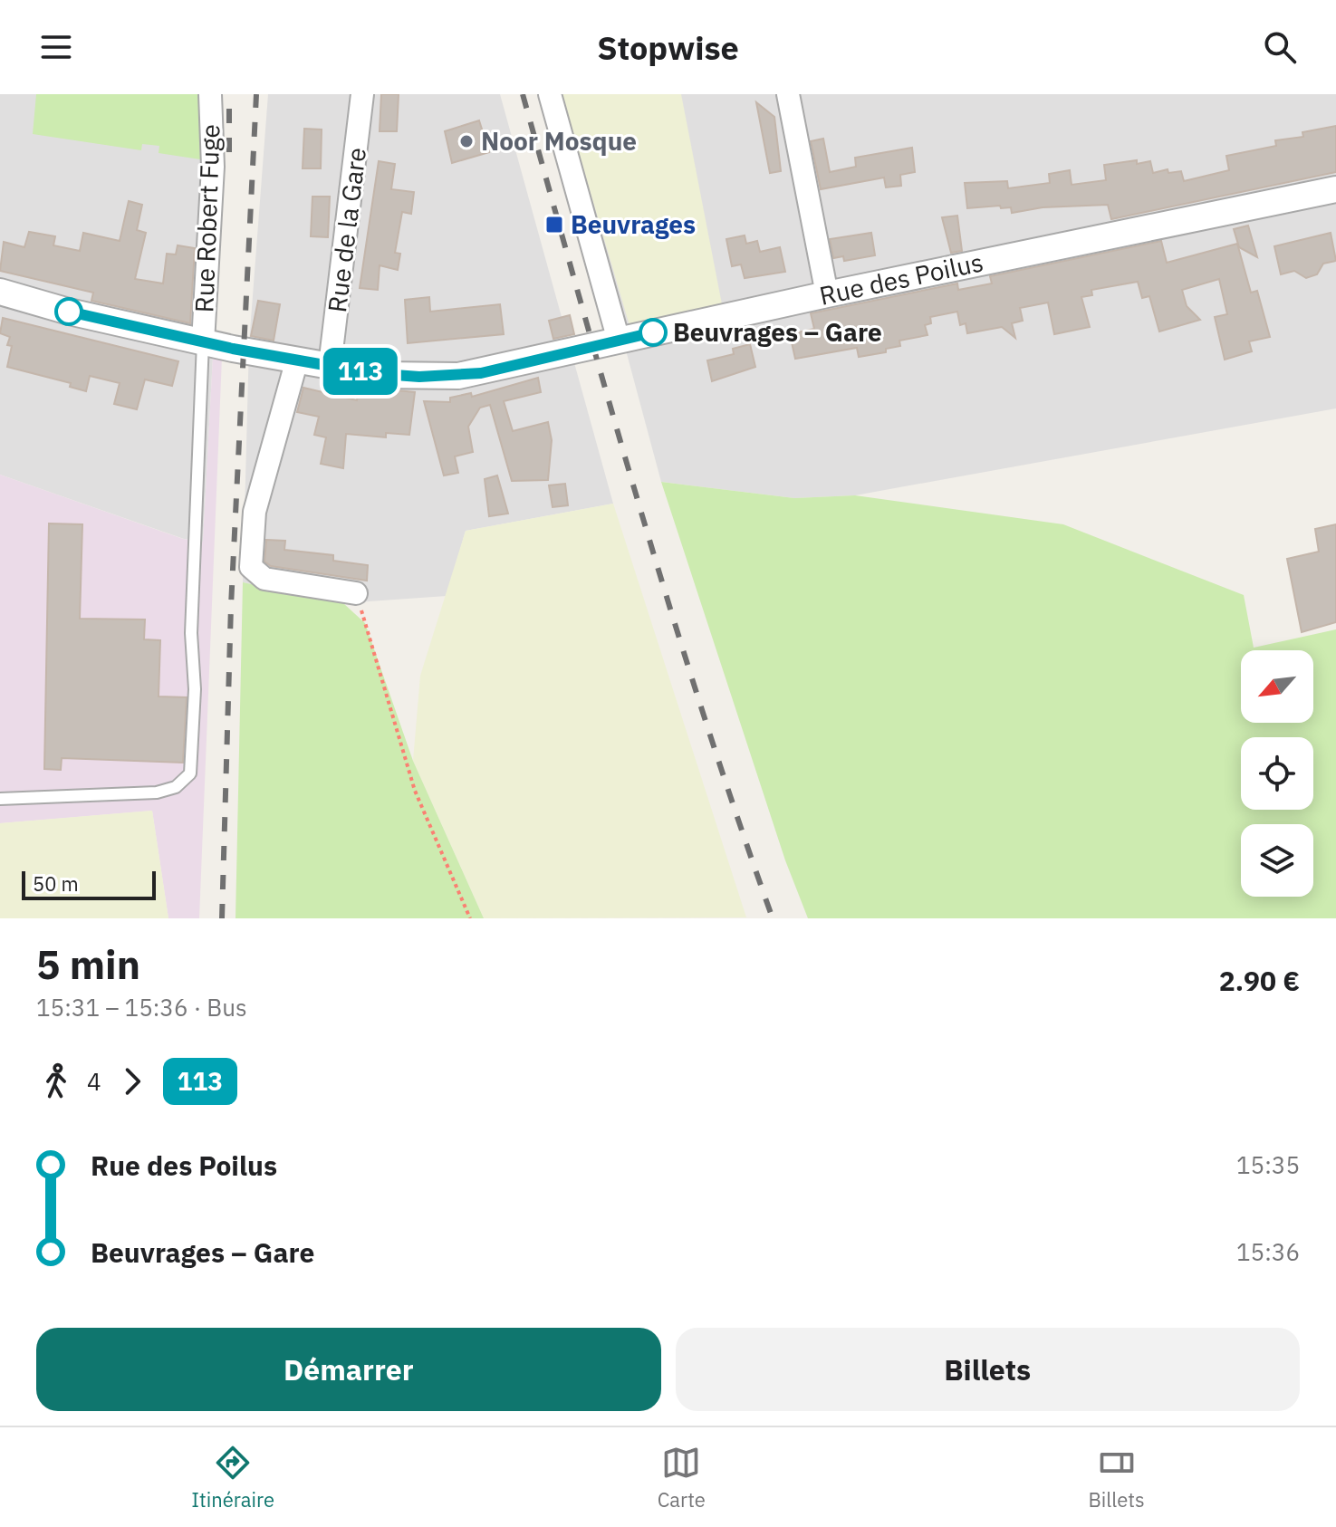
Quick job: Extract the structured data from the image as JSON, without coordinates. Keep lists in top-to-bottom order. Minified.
{"streets":{"street":["Rue Robert Fuge","Rue de la Gare","Rue des Poilus"]},"crossings":[["Rue Robert Fuge","Rue des Poilus"],["Rue de la Gare","Rue des Poilus"]],"places":{"other":["Noor Mosque","Beuvrages – Gare"],"transit":["Beuvrages"]},"lines":["bus line 113"],"scale_bar":"50 m","north":"bottom left","page":{"header":"Stopwise","on_map":"113","scale":"50 m","heading":["5 min","15:31 – 15:36 · Bus","2.90 €"],"legs":["4","113"],"list":[{"name":"Rue des Poilus","value":"15:35"},{"name":"Beuvrages – Gare","value":"15:36"}],"buttons":["Démarrer","Billets"],"tabs":["Itinéraire","Carte","Billets"]}}
